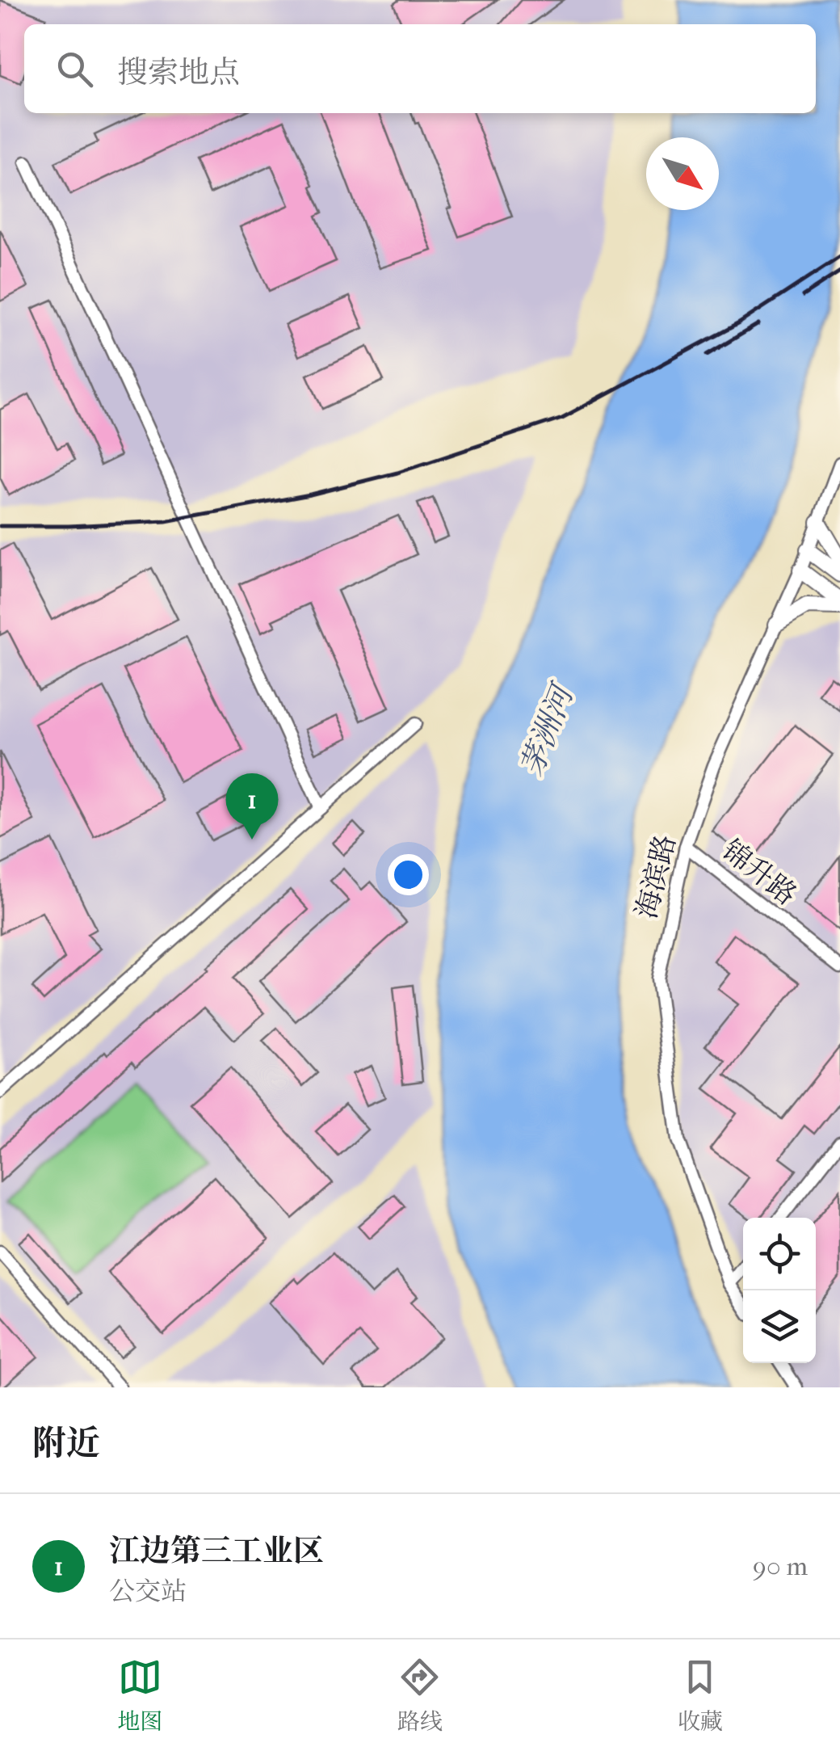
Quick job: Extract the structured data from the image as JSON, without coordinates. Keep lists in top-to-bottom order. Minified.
{"streets":{"street":["锦升路","海滨路"]},"crossings":[["锦升路","海滨路"]],"water":["茅洲河"],"north":"bottom right","page":{"search":"搜索地点","pins":"1","heading":"附近","list":[{"mark":"1","name":"江边第三工业区","note":"公交站","value":"90 m"}],"nav":["地图","路线","收藏"]}}
